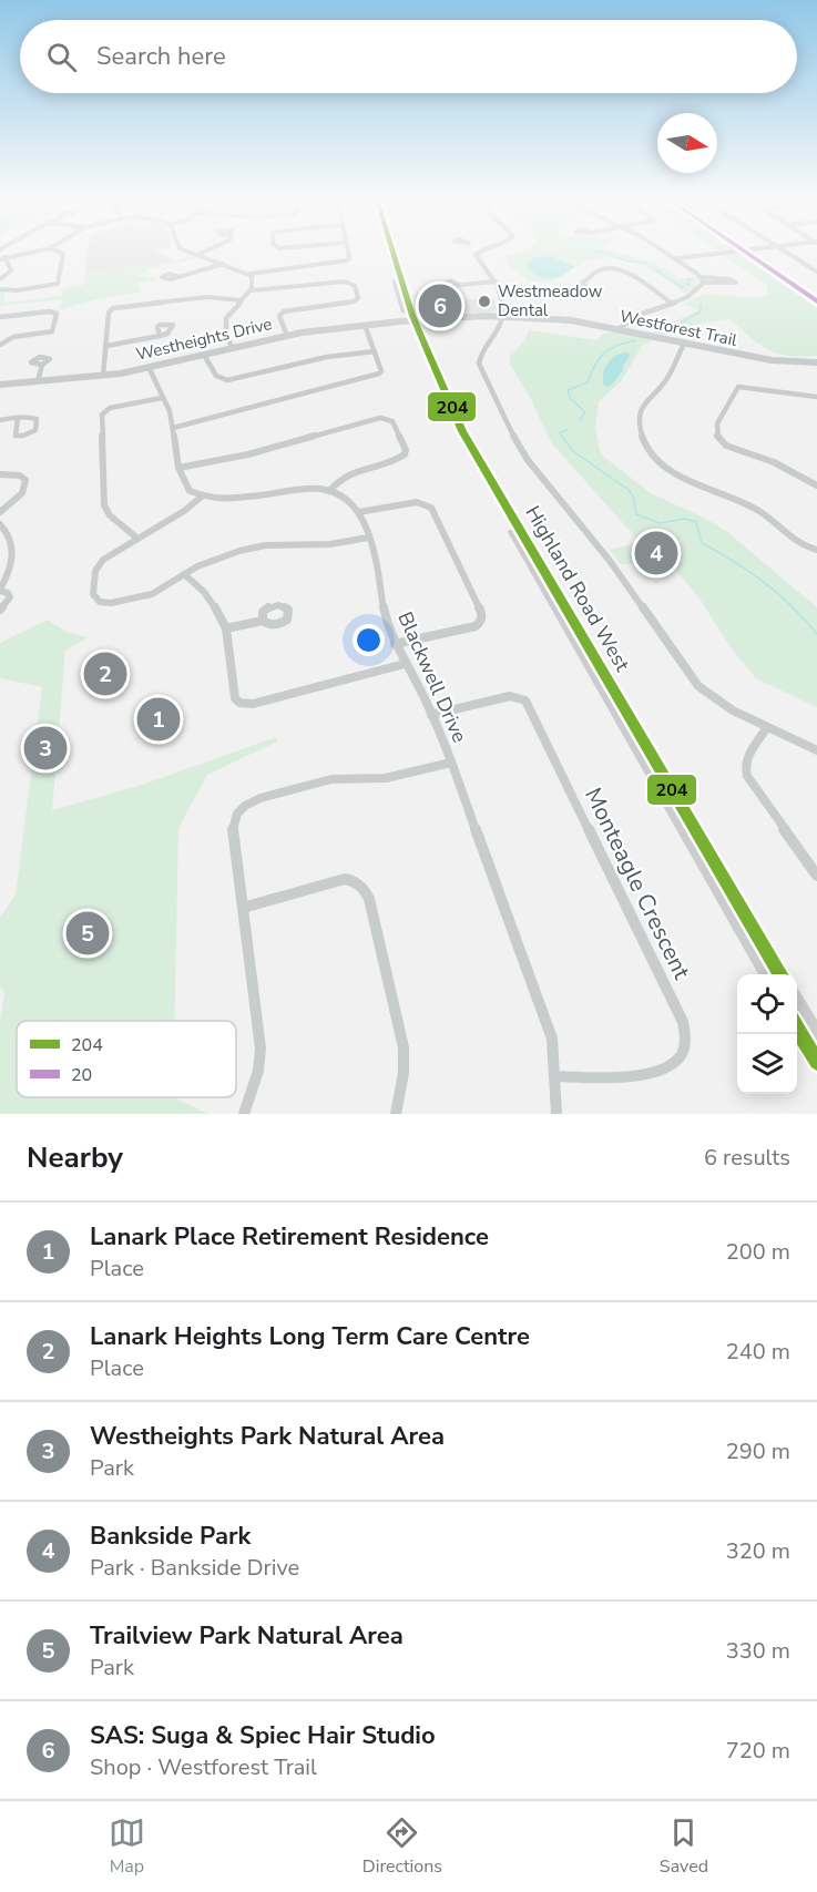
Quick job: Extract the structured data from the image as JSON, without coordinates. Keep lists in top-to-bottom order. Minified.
{"streets":{"main road":["Highland Road West"],"street":["Westforest Trail","Westheights Drive","Blackwell Drive","Monteagle Crescent"]},"crossings":[["Westforest Trail","Westheights Drive"],["Westforest Trail","Highland Road West"],["Westheights Drive","Highland Road West"],["Blackwell Drive","Monteagle Crescent"]],"places":["Westmeadow Dental"],"lines":["transit line 204","transit line 20"],"legend":["204","20"],"north":"right","page":{"search":"Search here","pins":["6","4","2","1","3","5"],"heading":["Nearby","6 results"],"list":[{"mark":"1","name":"Lanark Place Retirement Residence","note":"Place","value":"200 m"},{"mark":"2","name":"Lanark Heights Long Term Care Centre","note":"Place","value":"240 m"},{"mark":"3","name":"Westheights Park Natural Area","note":"Park","value":"290 m"},{"mark":"4","name":"Bankside Park","note":"Park · Bankside Drive","value":"320 m"},{"mark":"5","name":"Trailview Park Natural Area","note":"Park","value":"330 m"},{"mark":"6","name":"SAS: Suga & Spiec Hair Studio","note":"Shop · Westforest Trail","value":"720 m"}],"nav":["Map","Directions","Saved"]}}
